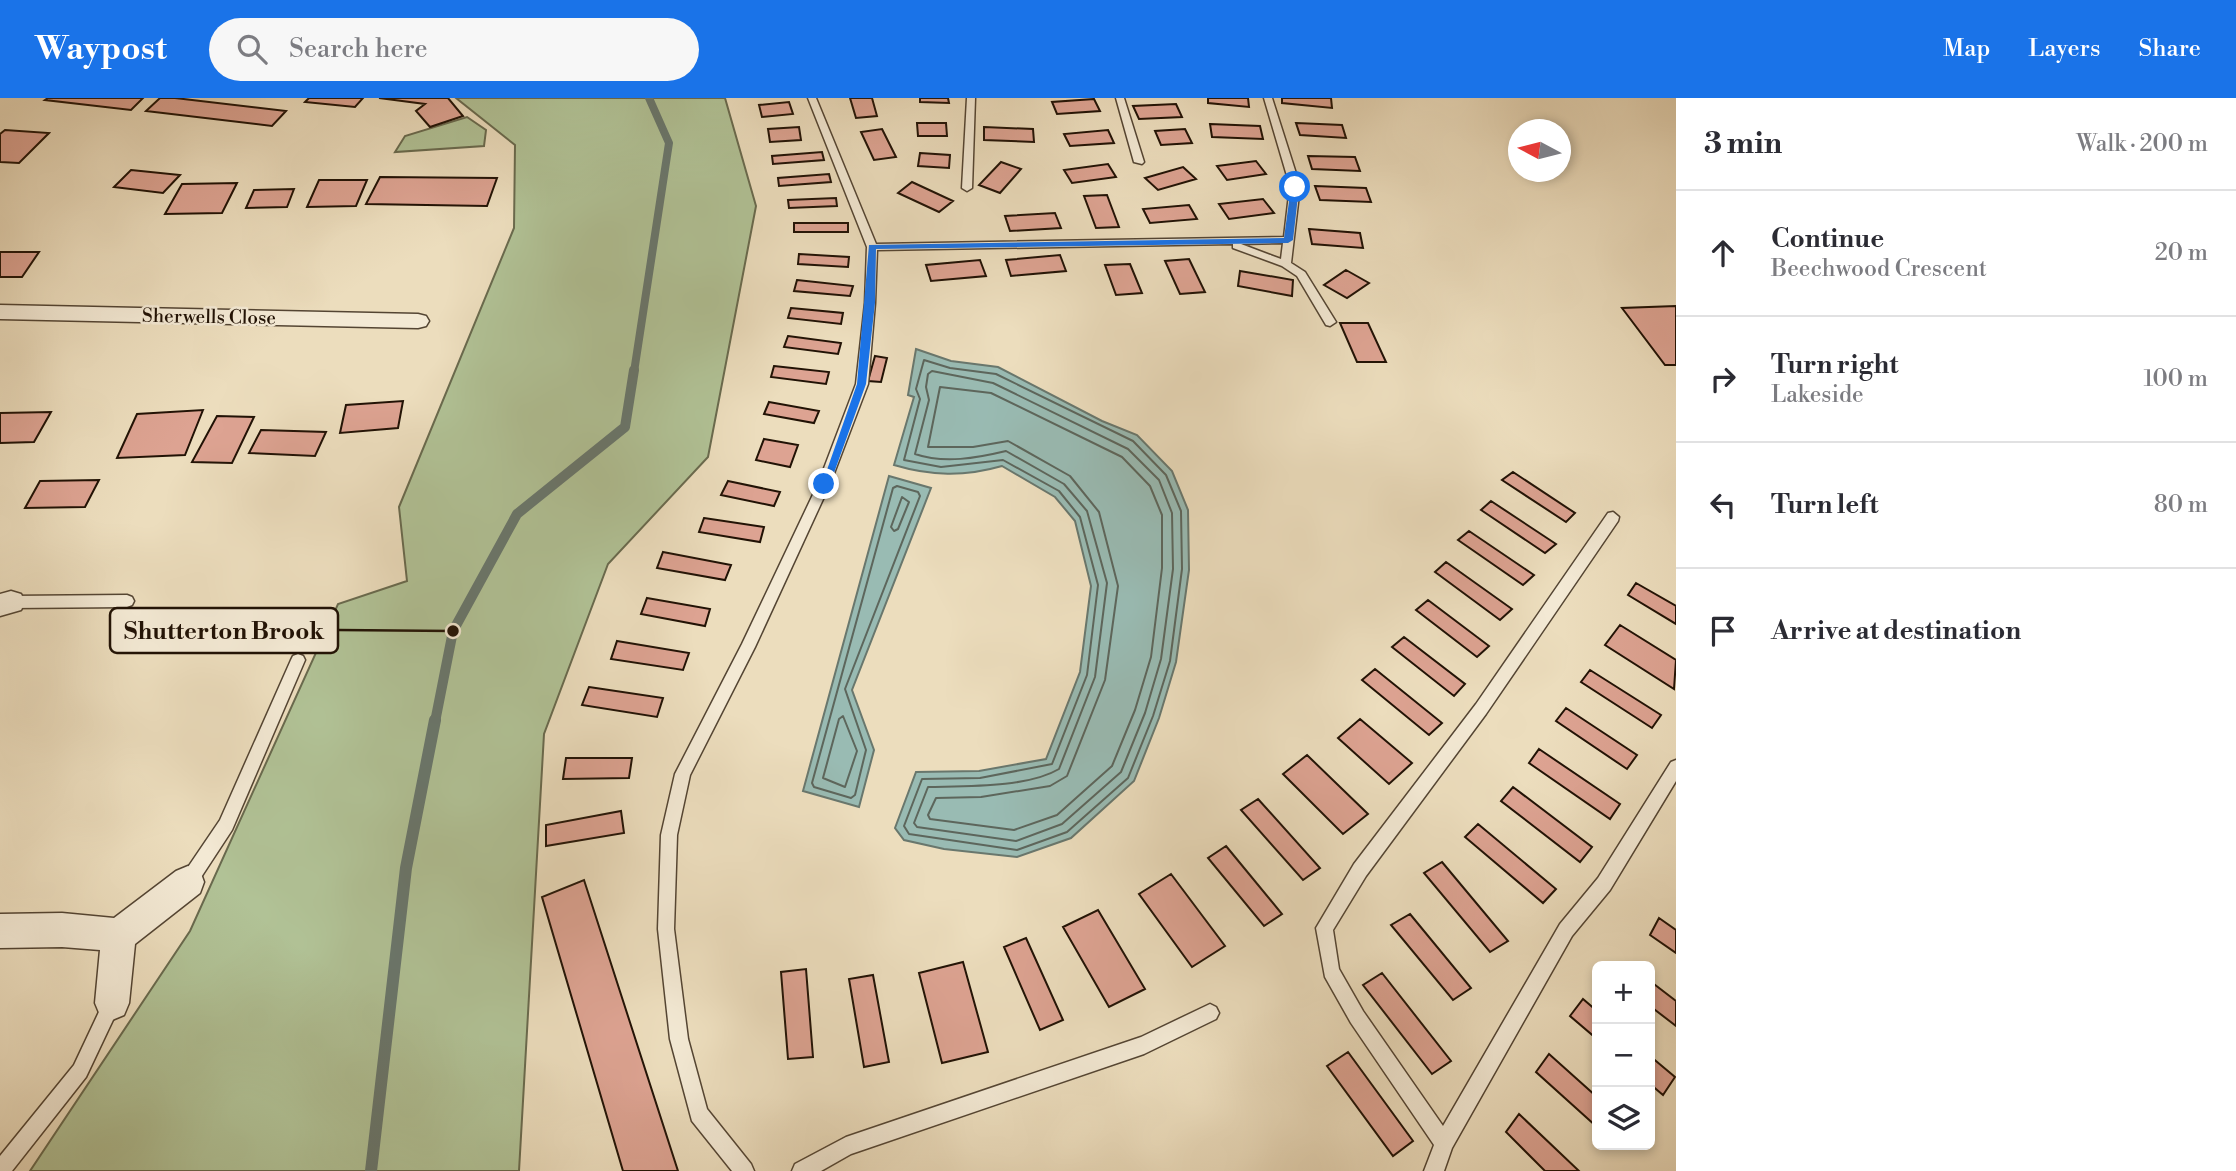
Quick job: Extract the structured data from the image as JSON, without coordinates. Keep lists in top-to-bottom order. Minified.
{"streets":{"street":["Sherwells Close"]},"places":["Shutterton Brook"],"north":"left","page":{"header":"Waypost","search":"Search here","nav":["Map","Layers","Share"],"heading":["3 min","Walk · 200 m"],"list":[["Continue","Beechwood Crescent","20 m"],["Turn right","Lakeside","100 m"],["Turn left","80 m"],"Arrive at destination"],"map_buttons":["+","−"]}}
